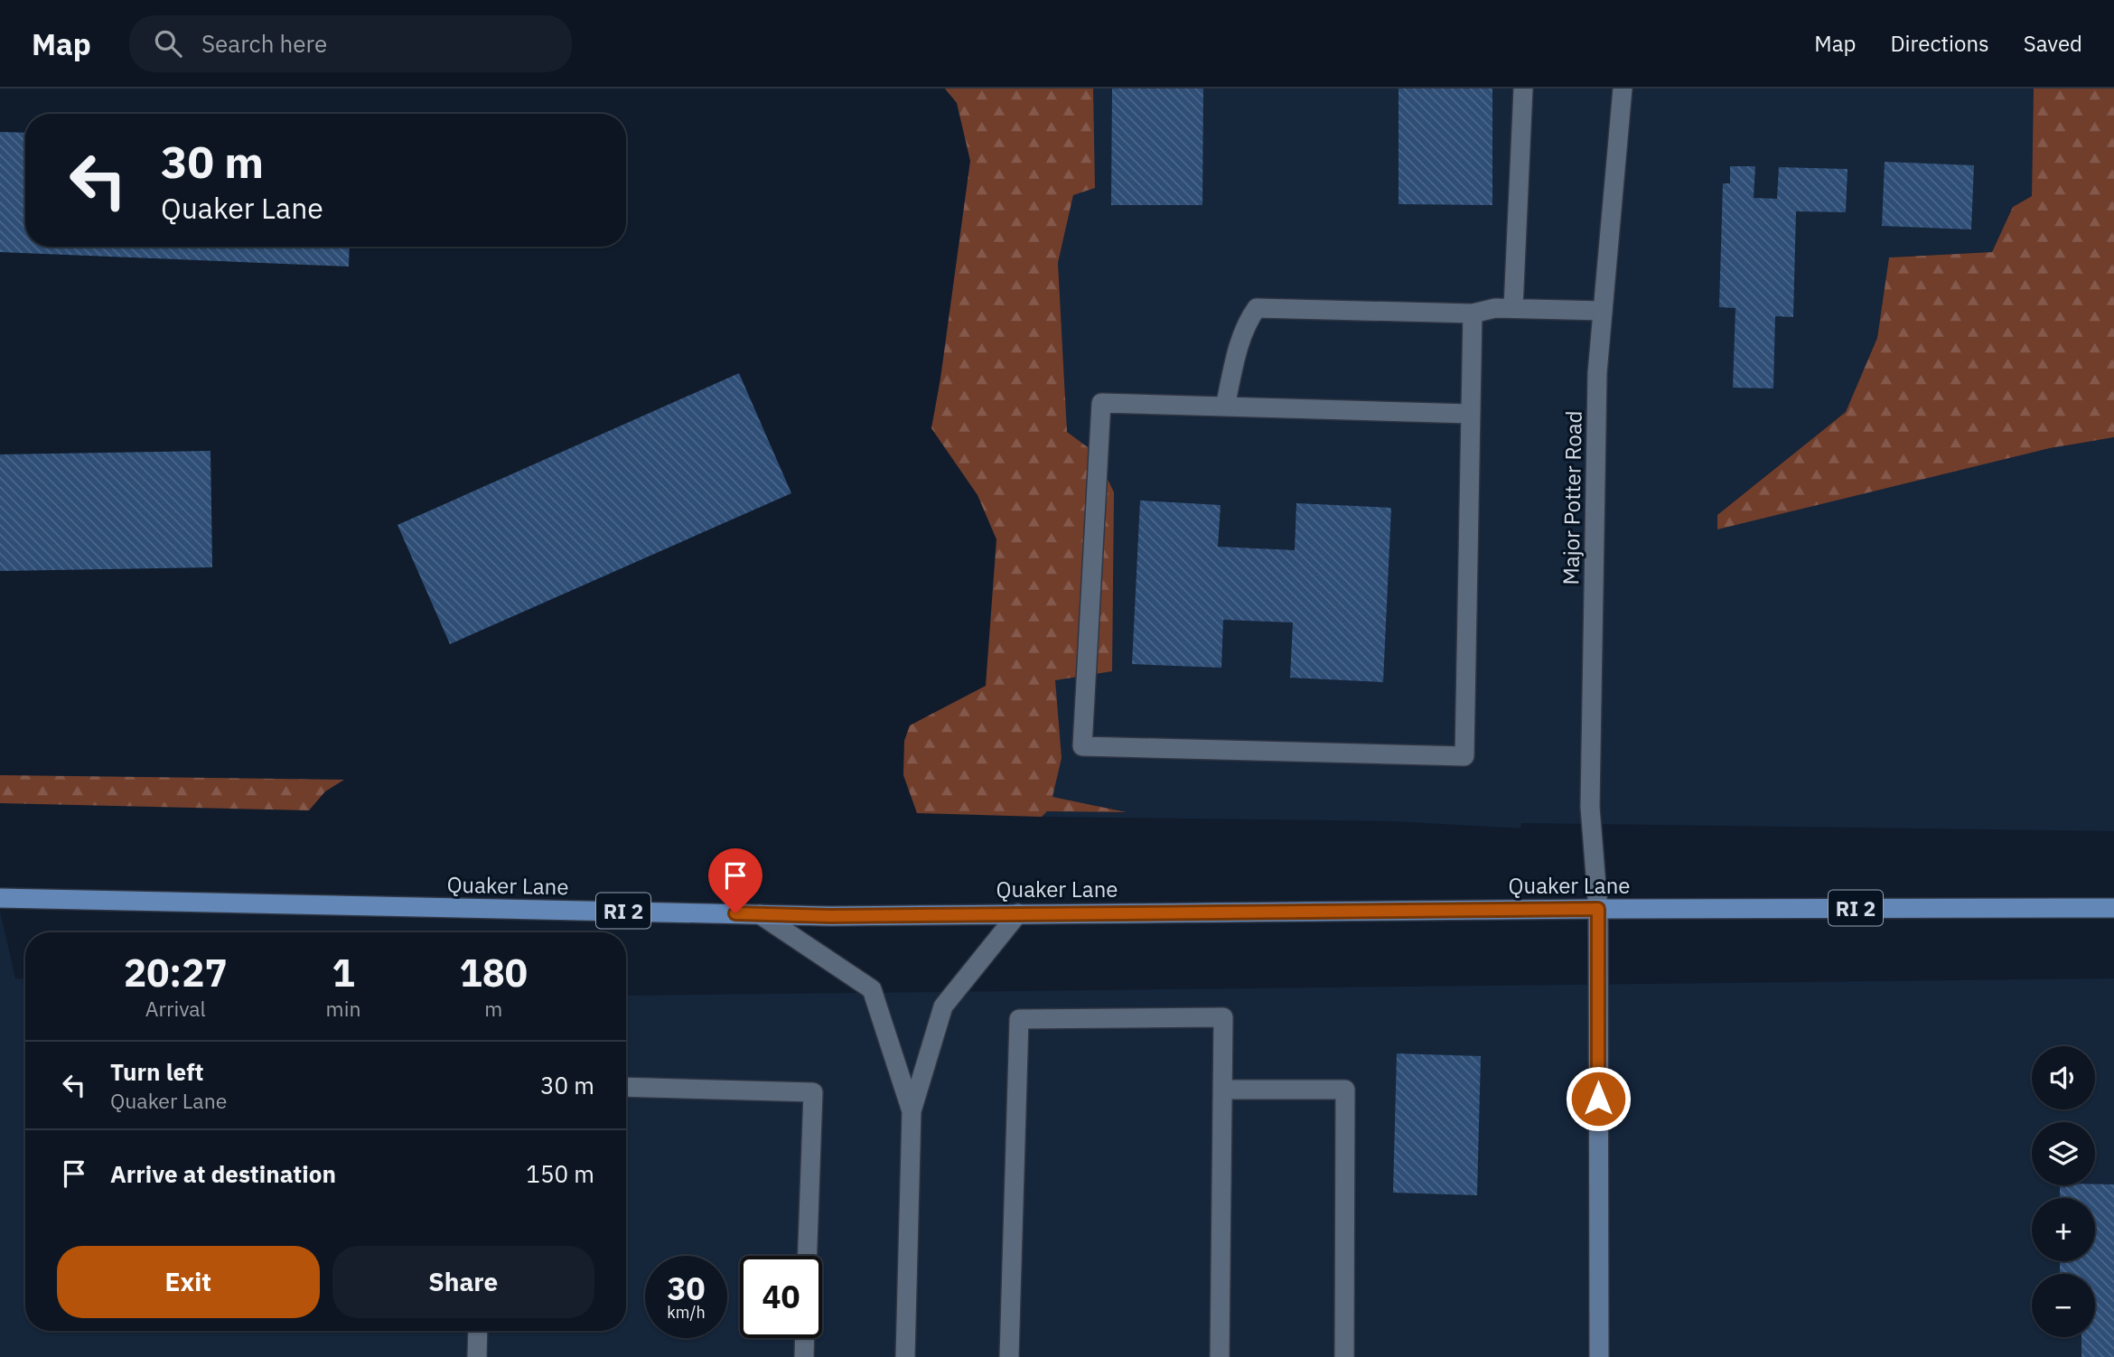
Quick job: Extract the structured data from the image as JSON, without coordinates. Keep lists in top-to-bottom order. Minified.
{"streets":{"main road":["Quaker Lane","RI 2"],"street":["Major Potter Road"]},"crossings":[["Major Potter Road","Quaker Lane"]],"page":{"header":"Map","search":"Search here","nav":["Map","Directions","Saved"],"turn":["30 m","Quaker Lane"],"eta":["20:27","Arrival","1","min","180","m"],"list":[{"name":"Turn left","note":"Quaker Lane","value":"30 m"},{"name":"Arrive at destination","value":"150 m"}],"map_buttons":["+","−"],"buttons":["Exit","Share"],"speed":"30 km/h","limit":"40"}}
